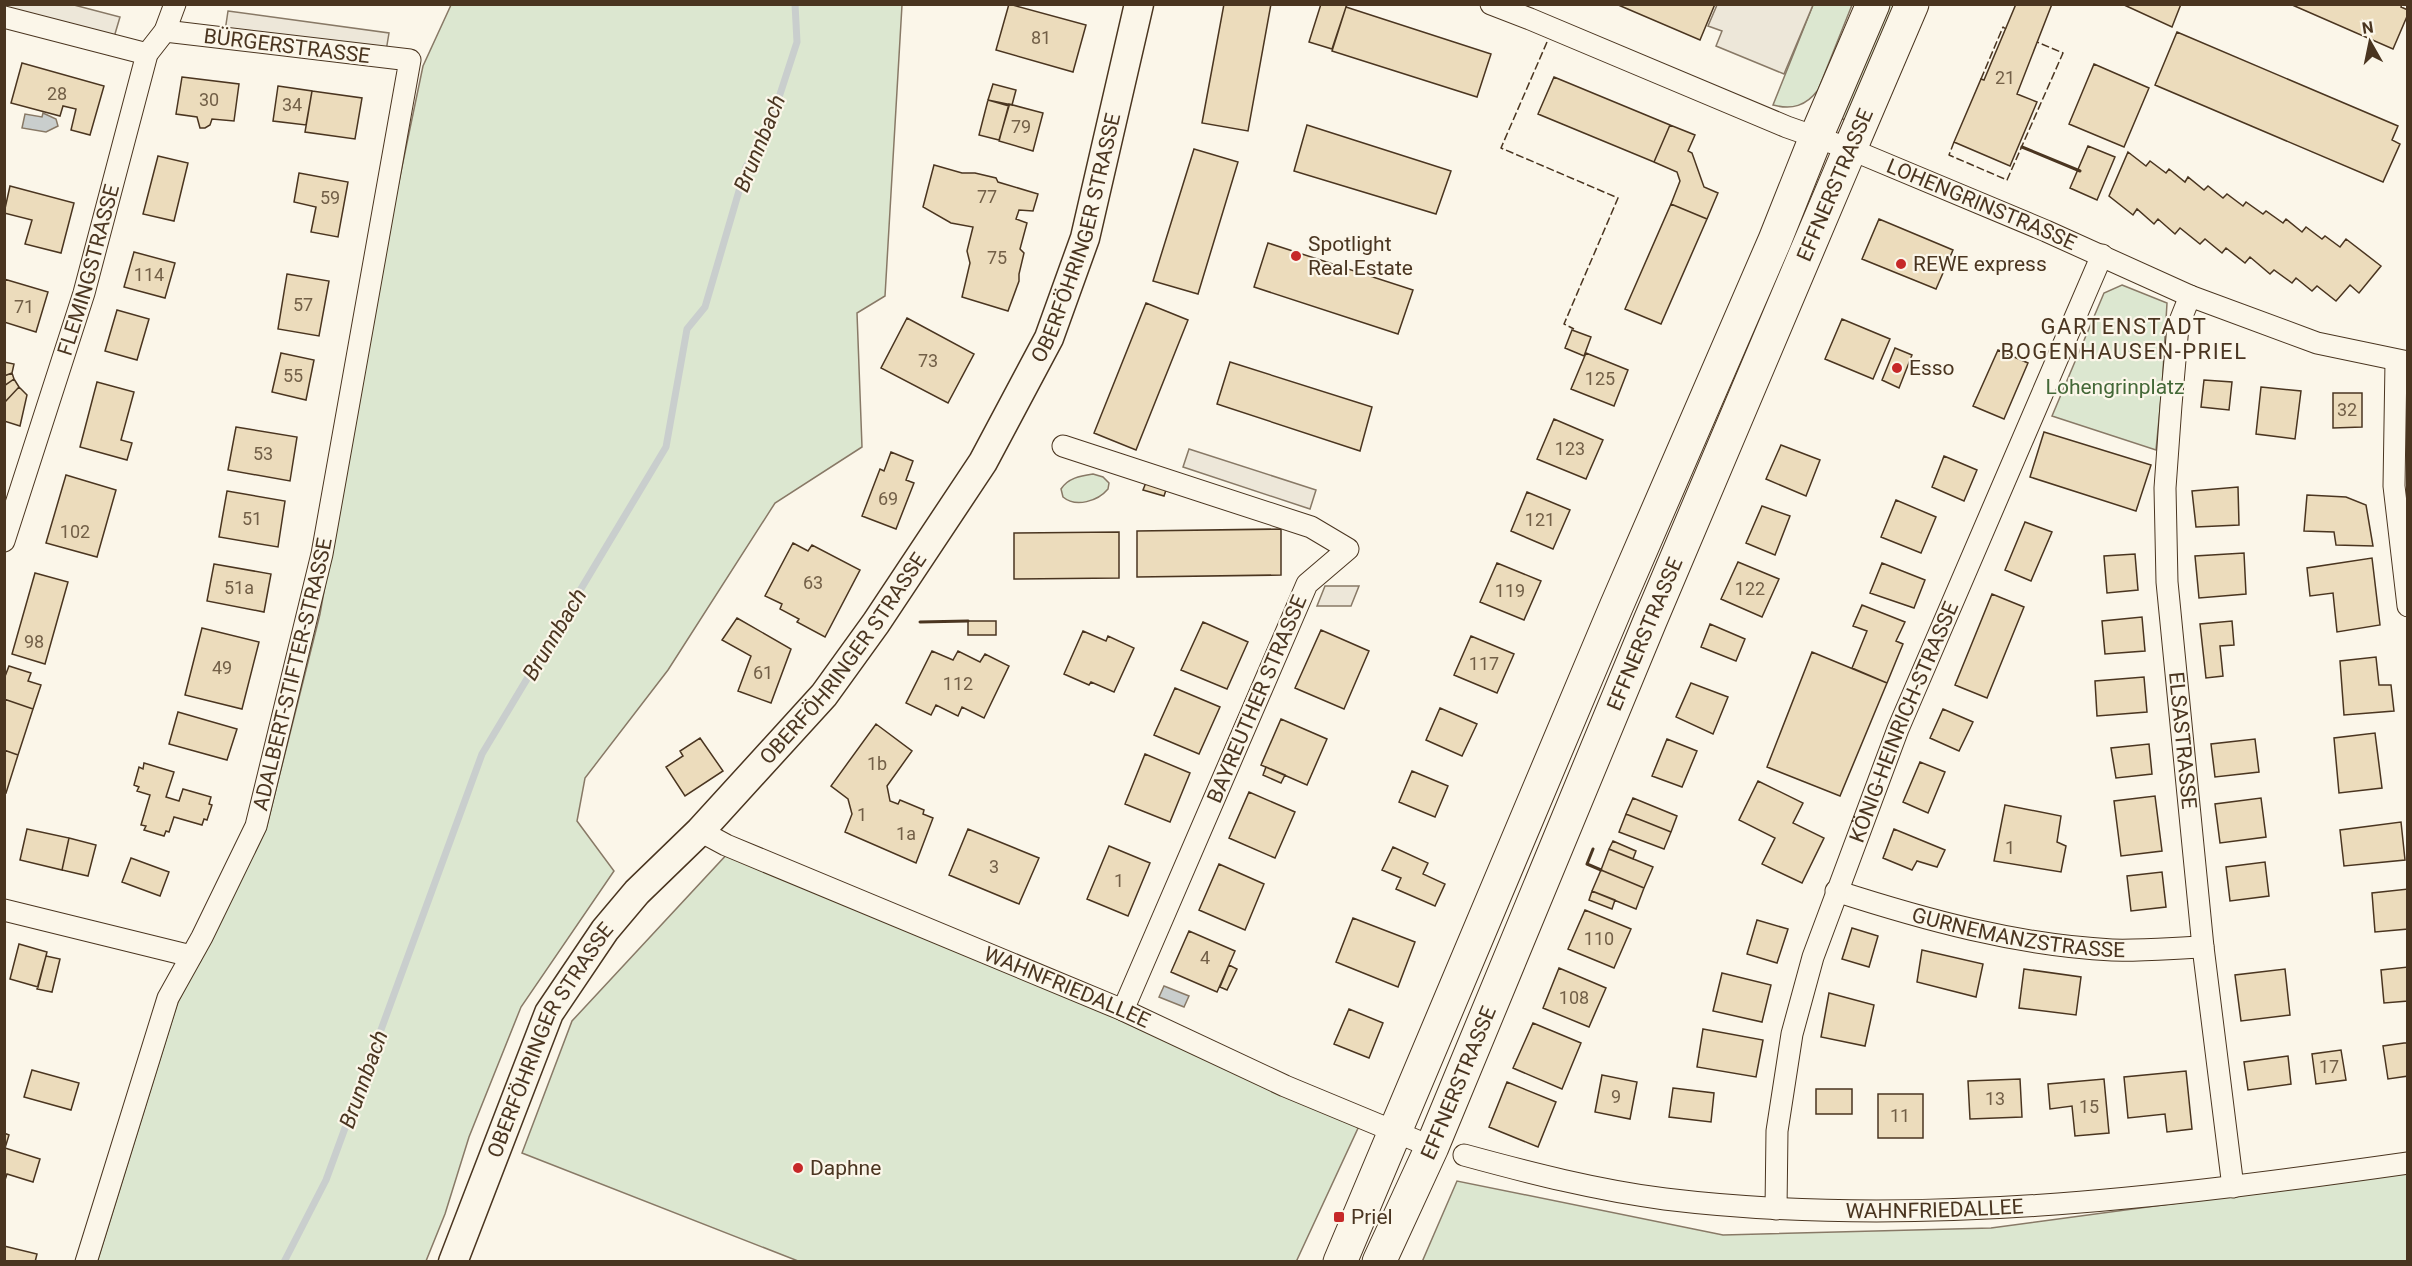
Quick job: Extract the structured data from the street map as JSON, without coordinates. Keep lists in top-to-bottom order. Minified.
{"streets":{"main road":["EFFNERSTRASSE","OBERFÖHRINGER STRASSE"],"street":["BÜRGERSTRASSE","LOHENGRINSTRASSE","FLEMINGSTRASSE","ADALBERT-STIFTER-STRASSE","BAYREUTHER STRASSE","KÖNIG-HEINRICH-STRASSE","ELSASTRASSE","GURNEMANZSTRASSE","WAHNFRIEDALLEE"]},"crossings":[["BÜRGERSTRASSE","FLEMINGSTRASSE"],["BÜRGERSTRASSE","ADALBERT-STIFTER-STRASSE"],["EFFNERSTRASSE","LOHENGRINSTRASSE"],["EFFNERSTRASSE","WAHNFRIEDALLEE"],["LOHENGRINSTRASSE","KÖNIG-HEINRICH-STRASSE"],["LOHENGRINSTRASSE","ELSASTRASSE"],["OBERFÖHRINGER STRASSE","WAHNFRIEDALLEE"],["BAYREUTHER STRASSE","WAHNFRIEDALLEE"],["KÖNIG-HEINRICH-STRASSE","GURNEMANZSTRASSE"],["KÖNIG-HEINRICH-STRASSE","WAHNFRIEDALLEE"],["ELSASTRASSE","GURNEMANZSTRASSE"],["ELSASTRASSE","WAHNFRIEDALLEE"]],"districts":["GARTENSTADT BOGENHAUSEN-PRIEL"],"water":["Brunnbach"],"parks":["Lohengrinplatz"],"places":{"other":["Spotlight Real Estate","REWE express","Esso","Daphne"],"transit":["Priel"]},"house_numbers":["81","21","28","30","34","79","77","59","75","114","57","71","73","55","125","32","123","53","69","51","121","102","63","51a","122","119","98","117","49","61","112","1b","1","1a","1","3","1","110","4","108","17","9","13","15","11"],"north":"top"}
